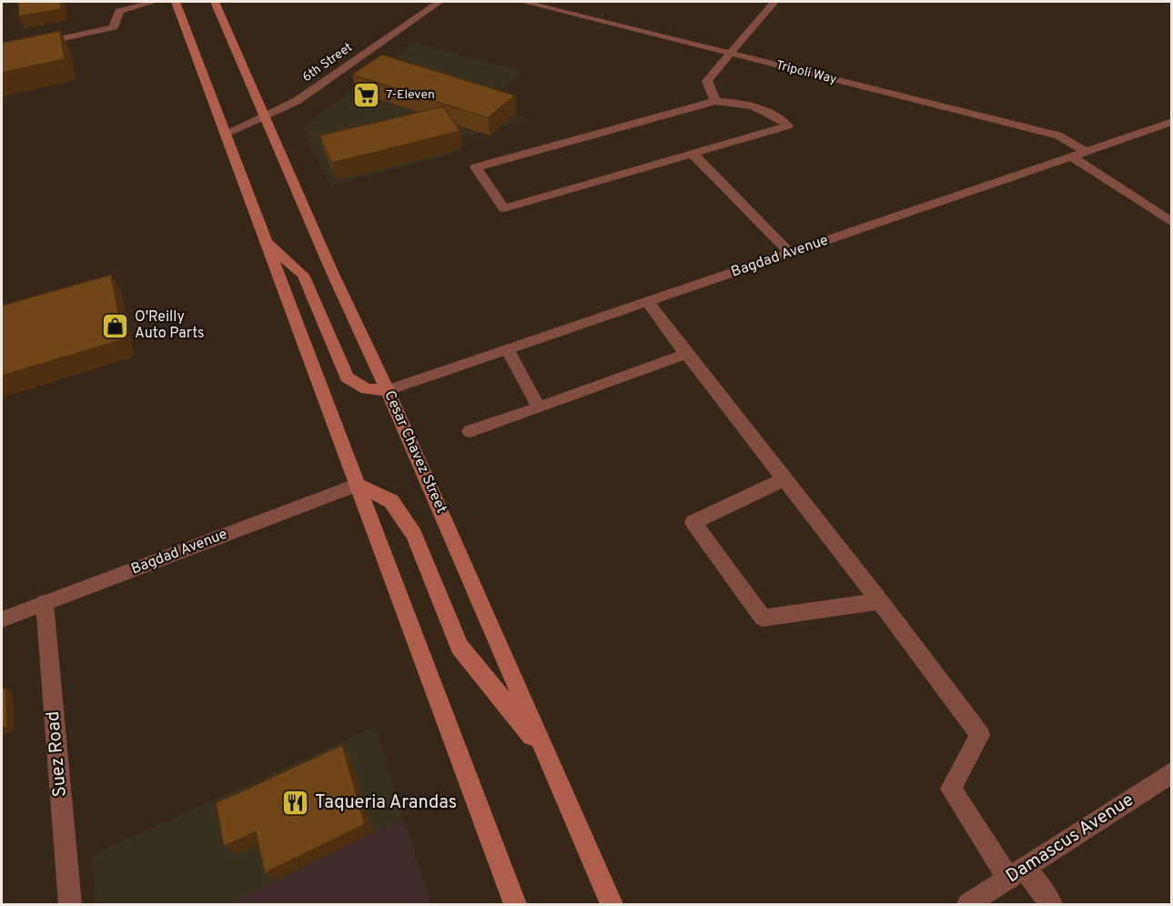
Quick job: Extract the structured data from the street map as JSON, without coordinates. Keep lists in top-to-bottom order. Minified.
{"streets":{"main road":["Cesar Chavez Street"],"street":["6th Street","Tripoli Way","Bagdad Avenue","Suez Road","Damascus Avenue"]},"crossings":[["6th Street","Cesar Chavez Street"],["Tripoli Way","Bagdad Avenue"],["Bagdad Avenue","Cesar Chavez Street"],["Bagdad Avenue","Suez Road"]],"places":{"supermarket":["7-Eleven"],"shop":["O'Reilly Auto Parts"],"restaurant":["Taqueria Arandas"]}}
